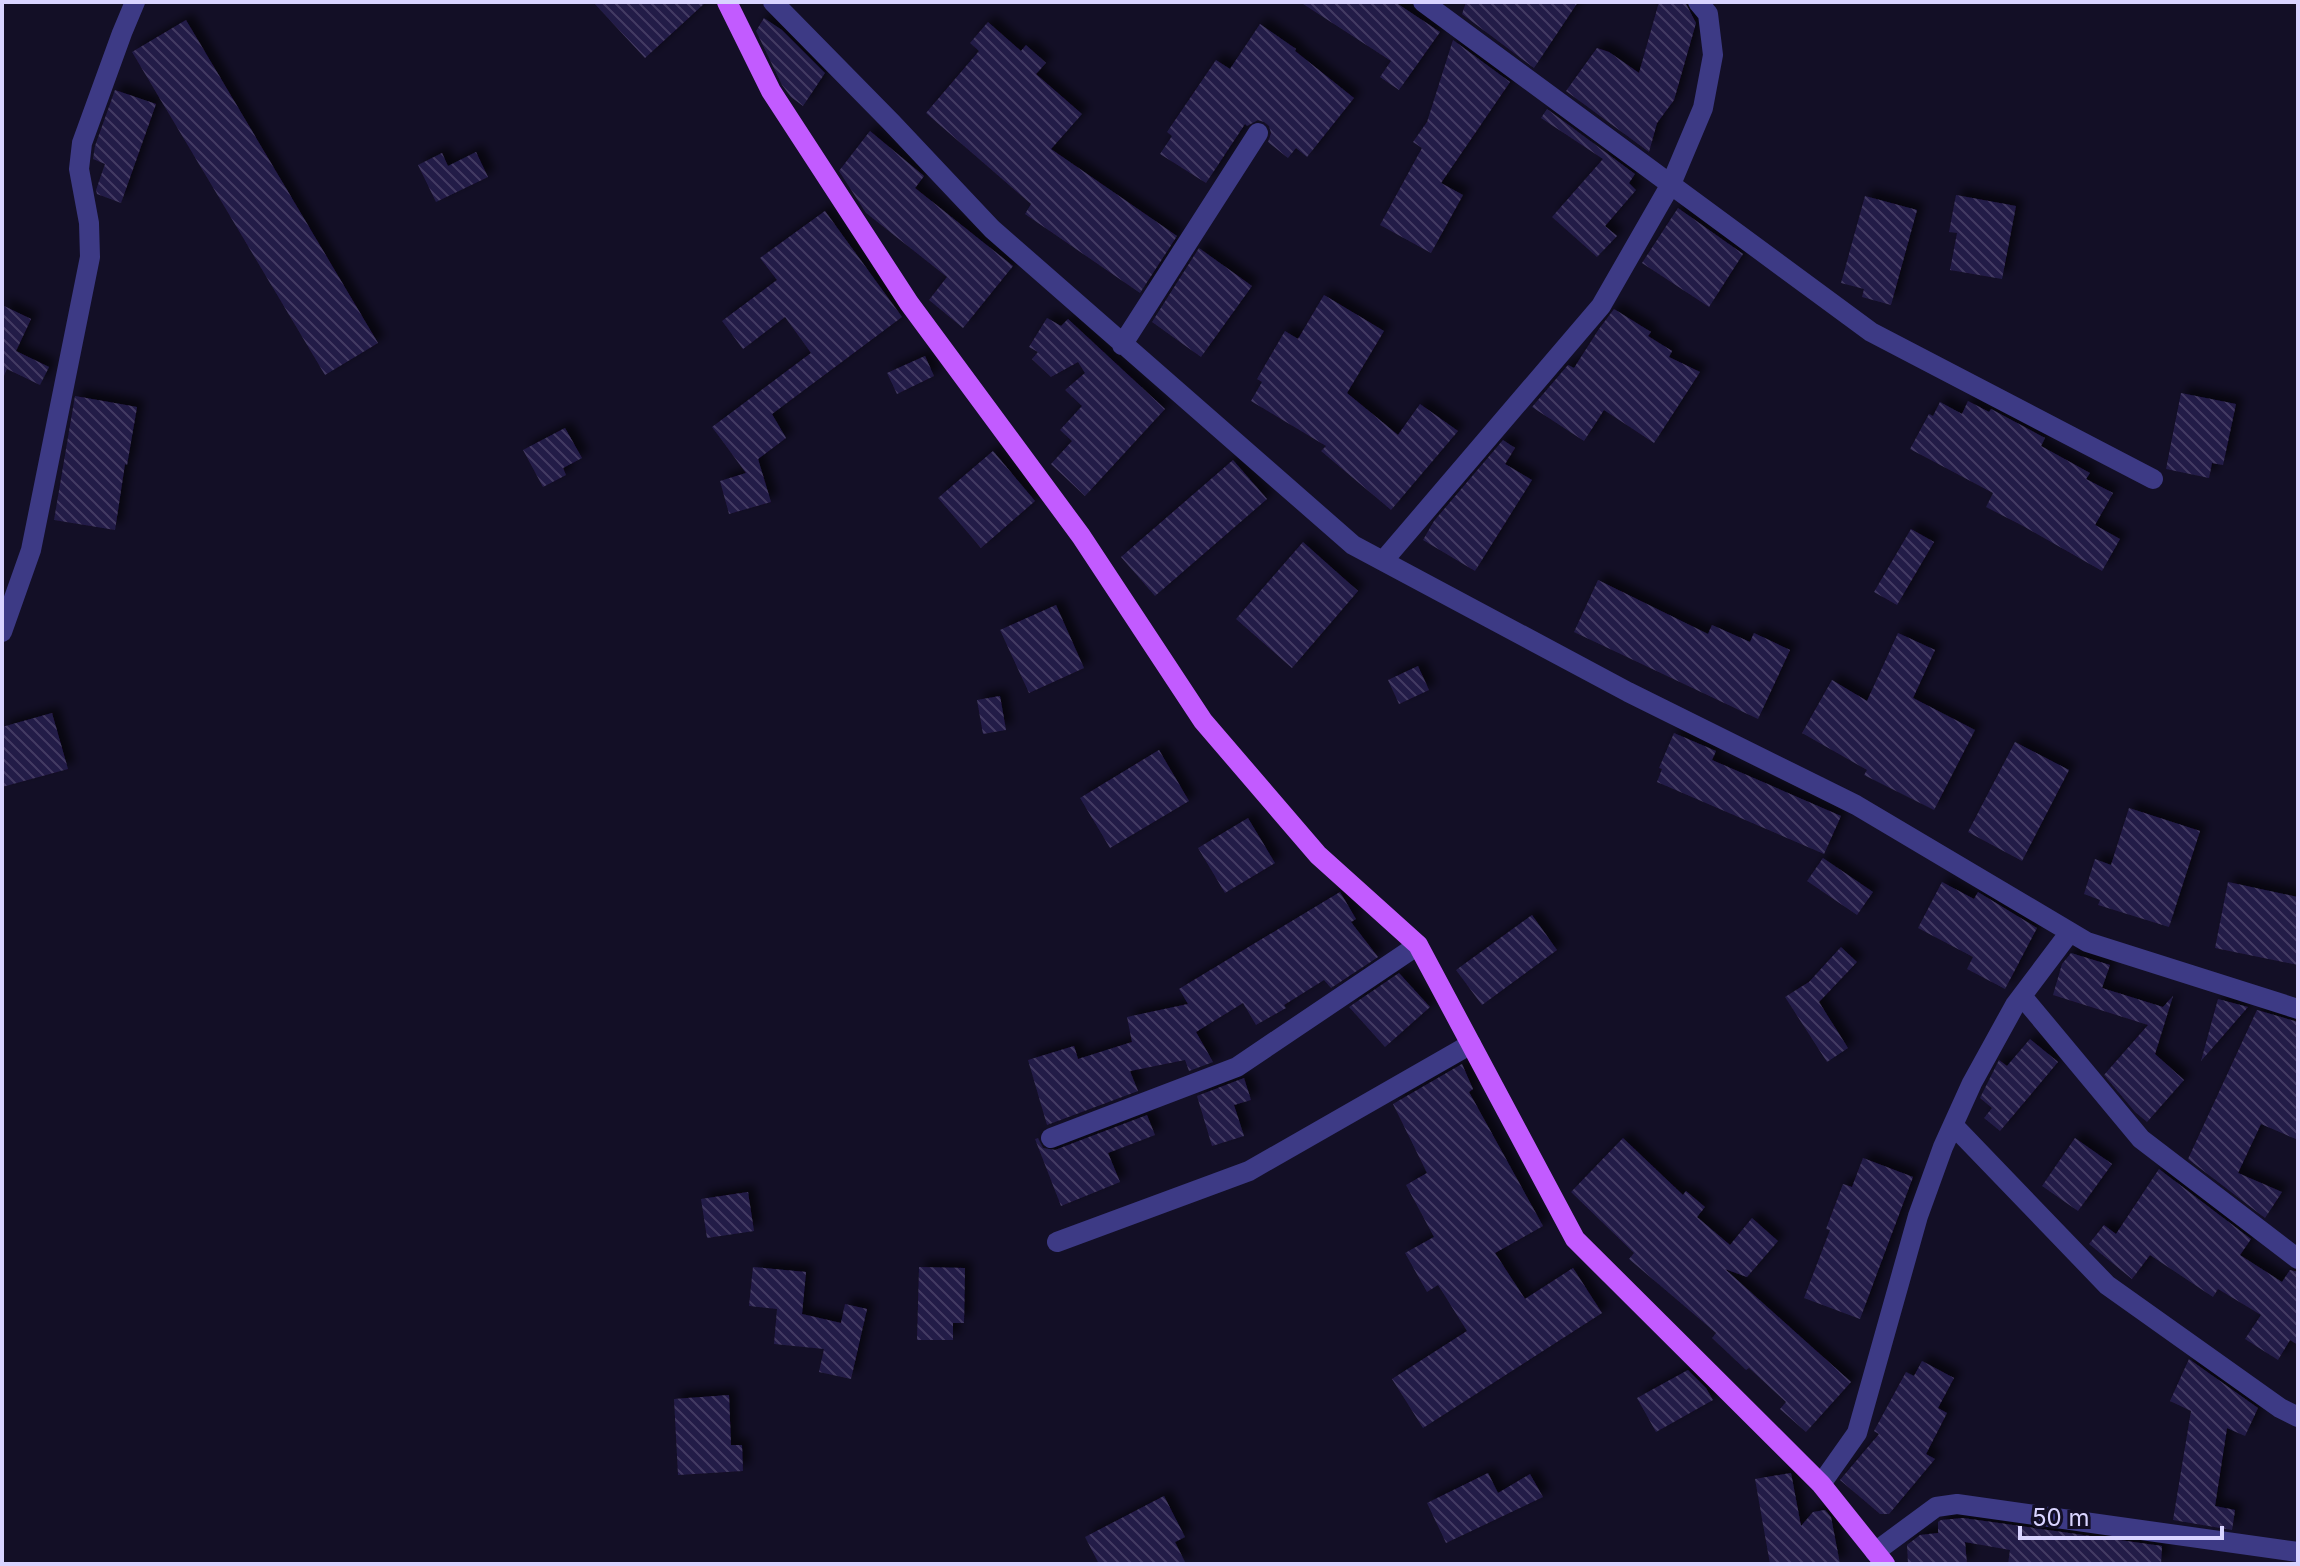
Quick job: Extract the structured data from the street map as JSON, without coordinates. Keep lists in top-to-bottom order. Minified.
{"scale_bar":"50 m"}
